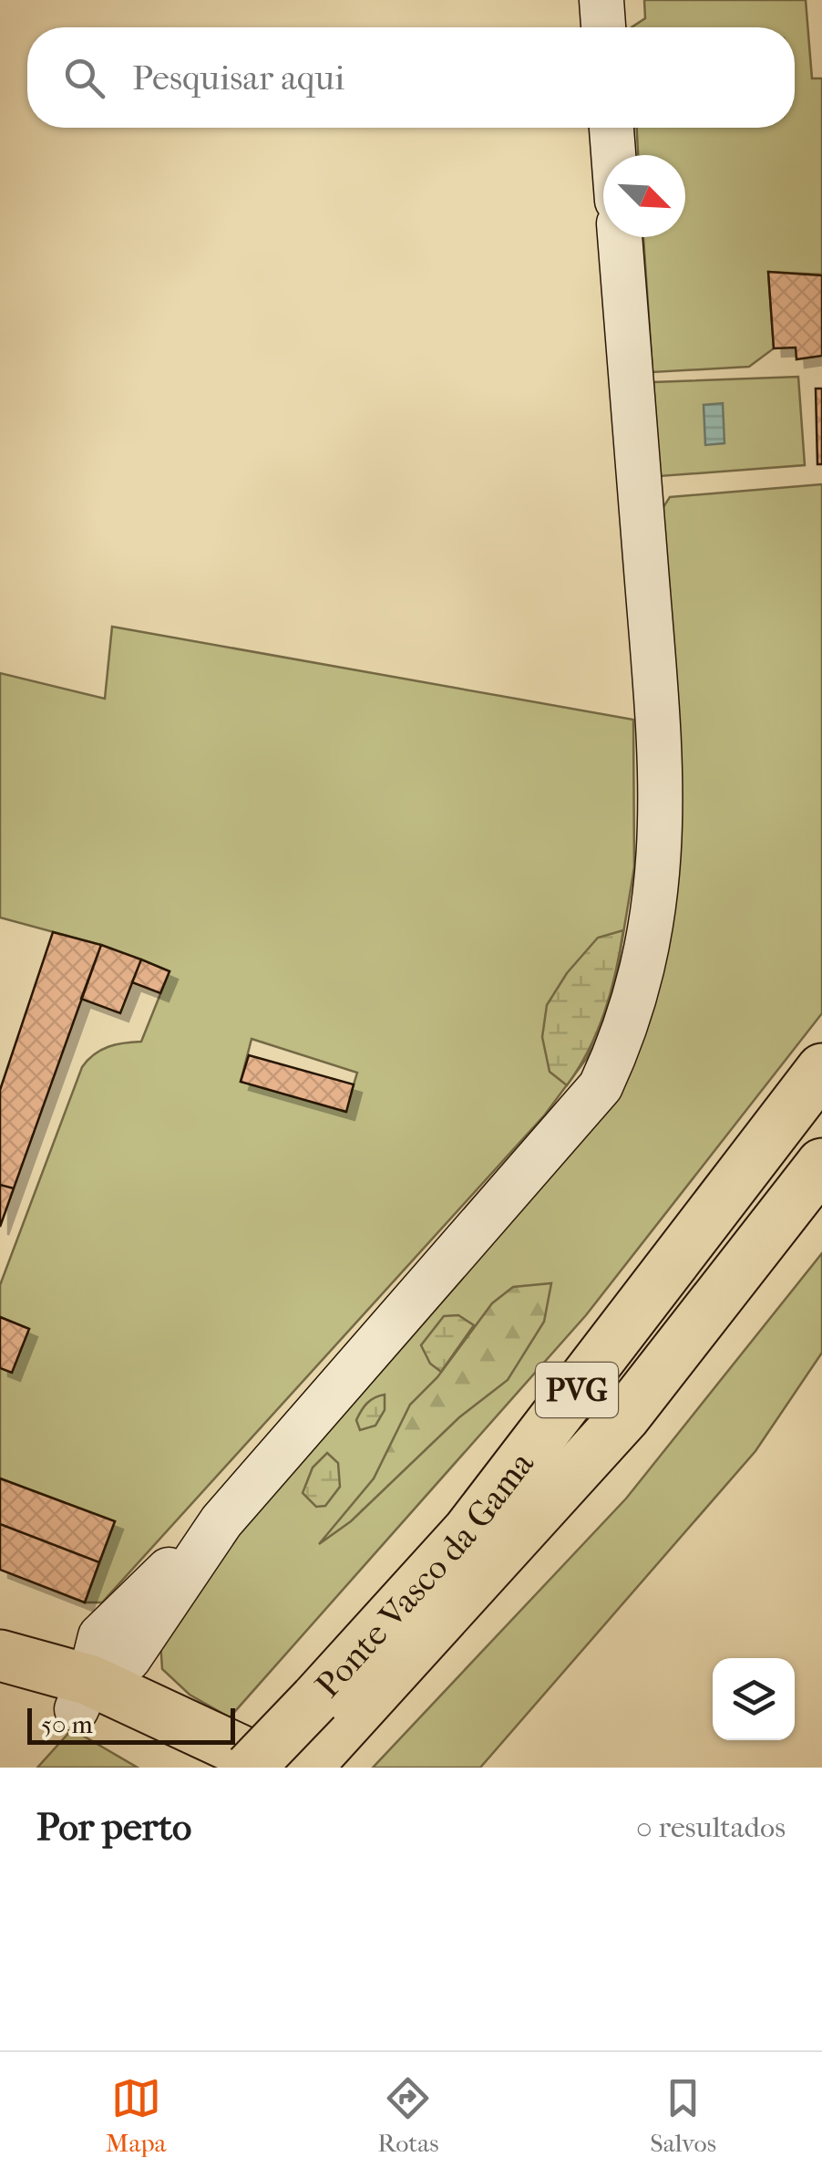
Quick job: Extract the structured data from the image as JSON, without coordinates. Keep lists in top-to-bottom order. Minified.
{"streets":{"main road":["PVG","Ponte Vasco da Gama"]},"scale_bar":"50 m","north":"bottom right","page":{"search":"Pesquisar aqui","scale":"50 m","heading":["Por perto","0 resultados"],"nav":["Mapa","Rotas","Salvos"]}}
